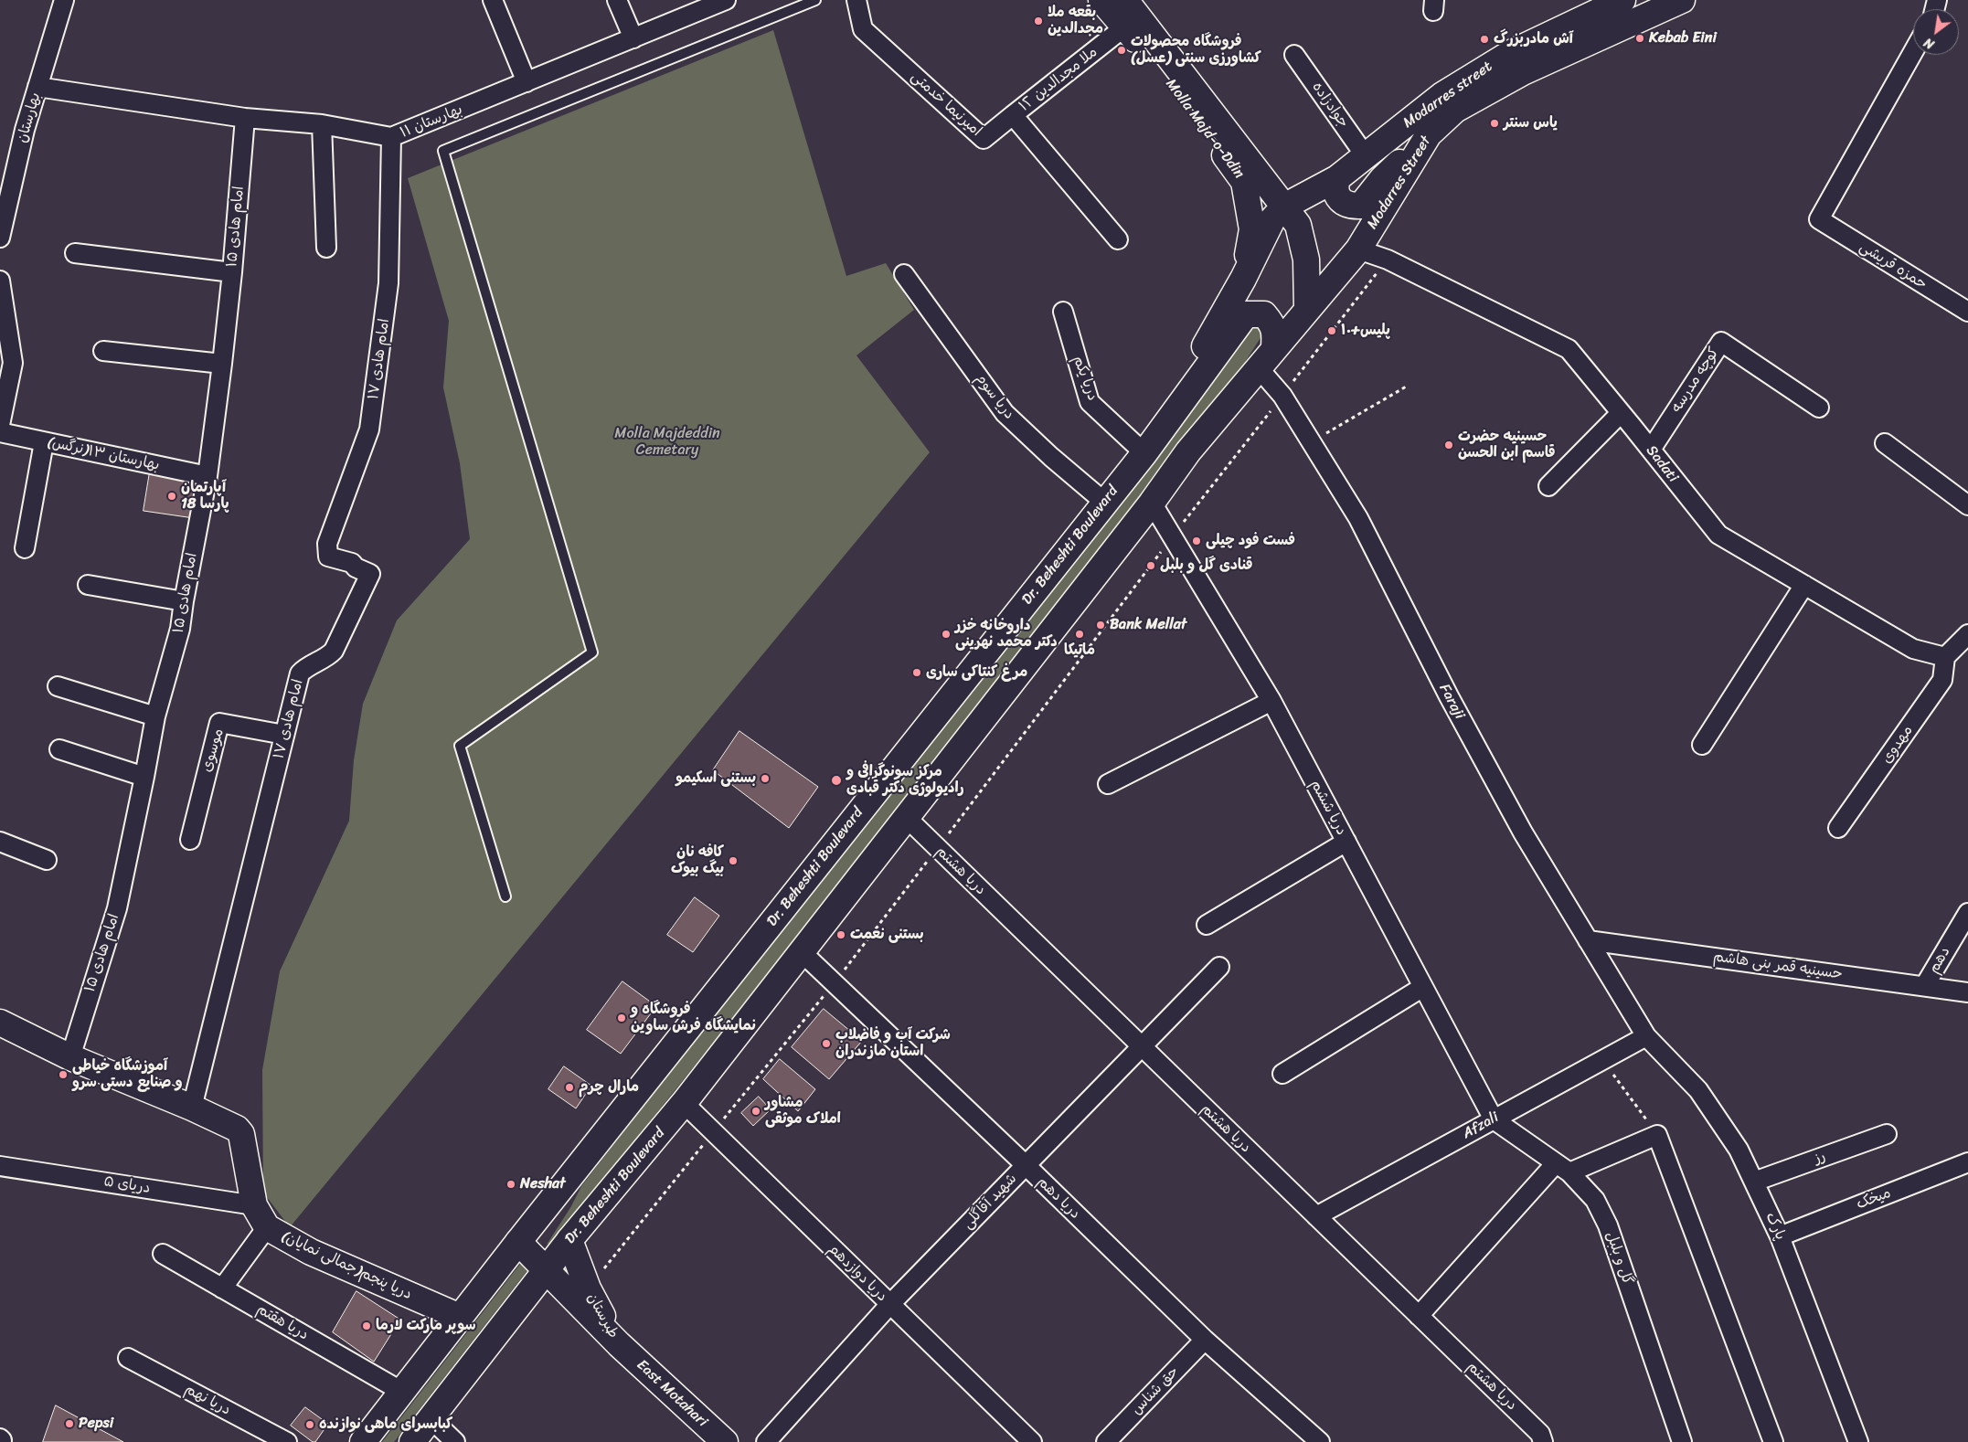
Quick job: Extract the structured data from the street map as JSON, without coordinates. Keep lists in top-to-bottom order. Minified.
{"streets":{"main road":["Modarres street","Molla Majd-o-Ddin","Modarres Street","Dr. Beheshti Boulevard","دریا پنجم(جمالی نمایان)","طبرستان","East Motahari"],"street":["ملا مجدالدین ١٢","امیرنیما خدمتی","جوادزاده","بهارستان","بهارستان ۱۱","امام هادی ۱۵","حمزه قریشی","امام هادی ۱۷","دریا یکم","کوچه مدرسه","دریا سوم","بهارستان ۱۳(نرگس)","Sadati","Faraji","مهدوی","موسوی","دریا ششم","دریا هشتم","دهم","حسینیه قمر بنی هاشم","Afzali","رز","دریای ۵","دریا دهم","میخک","شهید آقاگلی","پارک","گل و بلبل","دریا دوازدهم","دریا هقتم","حق شناس","دریا نهم"]},"crossings":[["ملا مجدالدین ١٢","امیرنیما خدمتی"],["ملا مجدالدین ١٢","Molla Majd-o-Ddin"],["Modarres street","جوادزاده"],["Modarres street","Molla Majd-o-Ddin"],["Modarres street","Dr. Beheshti Boulevard"],["بهارستان","بهارستان ۱۱"],["بهارستان ۱۱","امام هادی ۱۵"],["بهارستان ۱۱","امام هادی ۱۷"],["Molla Majd-o-Ddin","Modarres Street"],["Molla Majd-o-Ddin","Dr. Beheshti Boulevard"],["Modarres Street","Sadati"],["Modarres Street","Dr. Beheshti Boulevard"],["امام هادی ۱۵","بهارستان ۱۳(نرگس)"],["امام هادی ۱۵","دریا پنجم(جمالی نمایان)"],["امام هادی ۱۷","موسوی"],["امام هادی ۱۷","دریا پنجم(جمالی نمایان)"],["دریا یکم","Dr. Beheshti Boulevard"],["کوچه مدرسه","Sadati"],["دریا سوم","Dr. Beheshti Boulevard"],["Sadati","مهدوی"],["Dr. Beheshti Boulevard","Faraji"],["Dr. Beheshti Boulevard","دریا ششم"],["Dr. Beheshti Boulevard","دریا هشتم"],["Dr. Beheshti Boulevard","دریا دهم"],["Dr. Beheshti Boulevard","دریا پنجم(جمالی نمایان)"],["Dr. Beheshti Boulevard","دریا دوازدهم"],["Dr. Beheshti Boulevard","طبرستان"],["Dr. Beheshti Boulevard","دریا هقتم"],["Faraji","حسینیه قمر بنی هاشم"],["Faraji","Afzali"],["Faraji","پارک"],["دریا ششم","Afzali"],["دریا ششم","گل و بلبل"],["دریا هشتم","Afzali"],["دریا هشتم","شهید آقاگلی"],["دهم","حسینیه قمر بنی هاشم"],["Afzali","پارک"],["Afzali","گل و بلبل"],["رز","پارک"],["دریای ۵","دریا پنجم(جمالی نمایان)"],["دریا دهم","شهید آقاگلی"],["دریا دهم","حق شناس"],["میخک","پارک"],["شهید آقاگلی","دریا دوازدهم"],["طبرستان","East Motahari"]],"parks":["Molla Majdeddin Cemetary"],"places":["بقعه ملا مجدالدين","Kebab Eini","آش مادربزرگ","فروشگاه محصولات کشاورزی سنتی (عسل)","یاس سنتر","پلیس+١٠","حسینیه حضرت قاسم ابن الحسن","آپارتمان پارسا 18","فست فود چیلی","قنادی گل و بلبل","Bank Mellat","داروخانه خزر دکتر محمد نهرینی","ماتیکا","مرغ کنتاکی ساری","بستنی اسکیمو","مركز سونوگرافی و راديولوژی دكتر قبادی","کافه نان بیگ بیوک","بستنی نعمت","فروشگاه و نمایشگاه فرش ساوین","شرکت آب و فاضلاب استان مازندران","آموزشگاه خیاطی و صنایع دستی سرو","مارال چرم","مشاور املاک موثقی","Neshat","سوپر مارکت لارما","Pepsi","کبابسرای ماهی نوازنده"],"north":"bottom left"}
